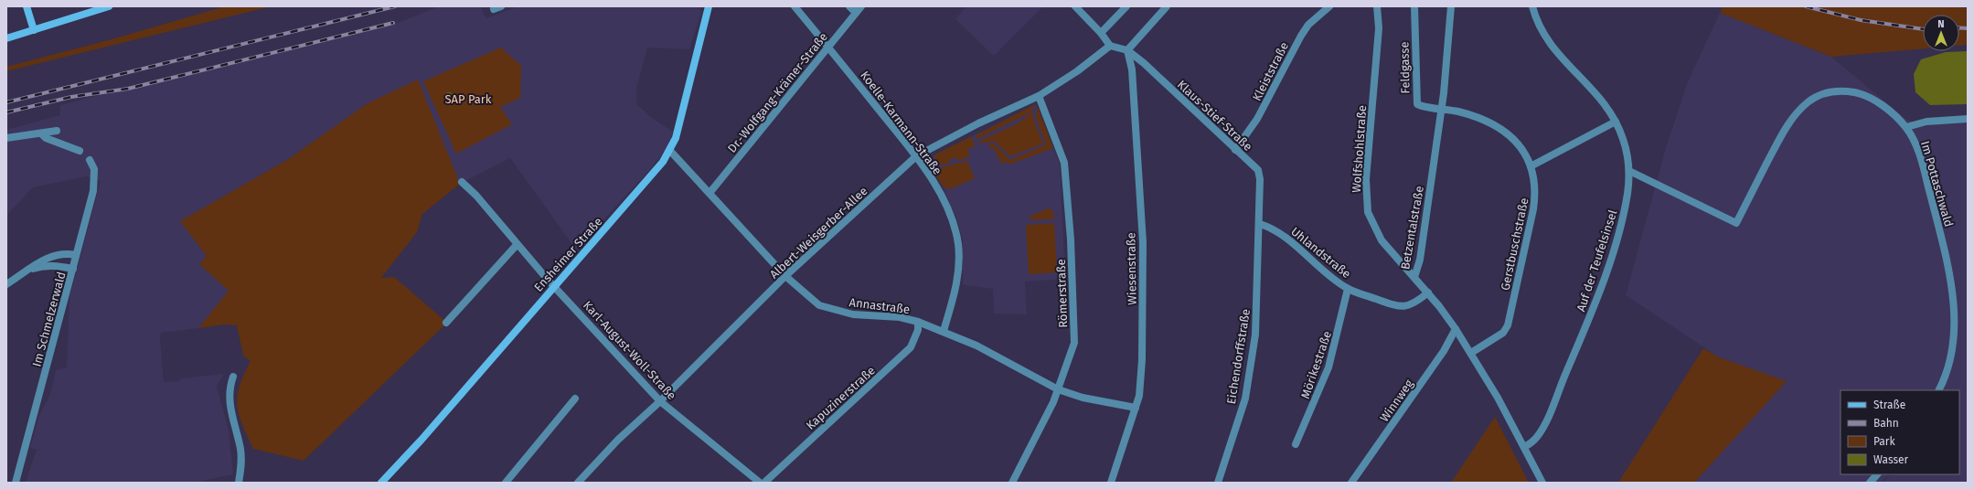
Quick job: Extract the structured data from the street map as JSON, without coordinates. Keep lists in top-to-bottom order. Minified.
{"streets":{"main road":["Ensheimer Straße"],"street":["Feldgasse","Kleiststraße","Dr.-Wolfgang-Krämer-Straße","Klaus-Stief-Straße","Koelle-Karmann-Straße","Wolfshohlstraße","Im Pottaschwald","Betzentalstraße","Albert-Weisgerber-Allee","Gerstbuschstraße","Uhlandstraße","Auf der Teufelsinsel","Wiesenstraße","Römerstraße","Annastraße","Im Schmelzerwald","Karl-August-Woll-Straße","Eichendorffstraße","Mörikestraße","Kapuzinerstraße","Winnweg"]},"crossings":[["Feldgasse","Betzentalstraße"],["Feldgasse","Gerstbuschstraße"],["Kleiststraße","Klaus-Stief-Straße"],["Dr.-Wolfgang-Krämer-Straße","Koelle-Karmann-Straße"],["Dr.-Wolfgang-Krämer-Straße","Annastraße"],["Klaus-Stief-Straße","Wiesenstraße"],["Klaus-Stief-Straße","Eichendorffstraße"],["Koelle-Karmann-Straße","Albert-Weisgerber-Allee"],["Koelle-Karmann-Straße","Annastraße"],["Wolfshohlstraße","Betzentalstraße"],["Im Pottaschwald","Auf der Teufelsinsel"],["Betzentalstraße","Gerstbuschstraße"],["Betzentalstraße","Uhlandstraße"],["Betzentalstraße","Auf der Teufelsinsel"],["Betzentalstraße","Winnweg"],["Albert-Weisgerber-Allee","Römerstraße"],["Albert-Weisgerber-Allee","Annastraße"],["Albert-Weisgerber-Allee","Karl-August-Woll-Straße"],["Uhlandstraße","Eichendorffstraße"],["Uhlandstraße","Mörikestraße"],["Ensheimer Straße","Annastraße"],["Ensheimer Straße","Karl-August-Woll-Straße"],["Wiesenstraße","Annastraße"],["Römerstraße","Annastraße"],["Annastraße","Kapuzinerstraße"]],"parks":["SAP Park"],"legend":["Straße","Bahn","Park","Wasser"],"north":"top"}
